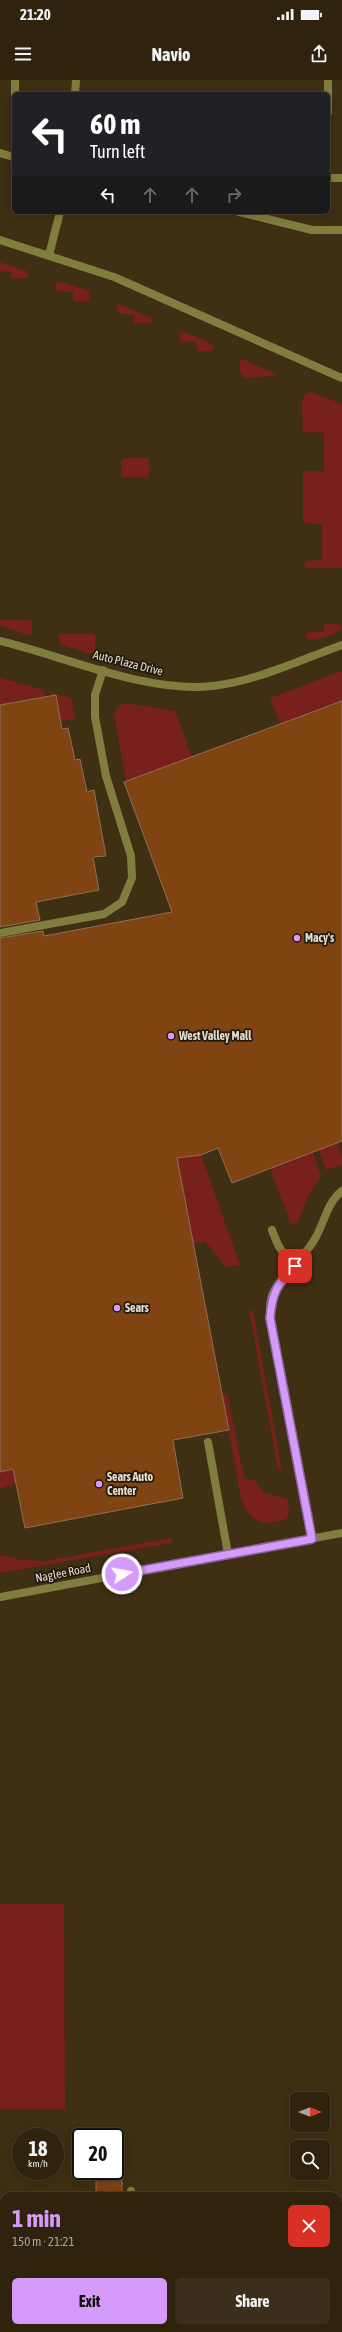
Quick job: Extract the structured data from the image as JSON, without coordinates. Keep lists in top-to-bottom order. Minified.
{"streets":{"lane":["Auto Plaza Drive","Naglee Road"]},"places":["Macy's","West Valley Mall","Sears","Sears Auto Center"],"north":"right","page":{"status":"21:20","header":"Navio","turn":["60 m","Turn left"],"speed":"18 km/h","limit":"20","heading":["1 min","150 m · 21:21"],"buttons":["Exit","Share"]}}
